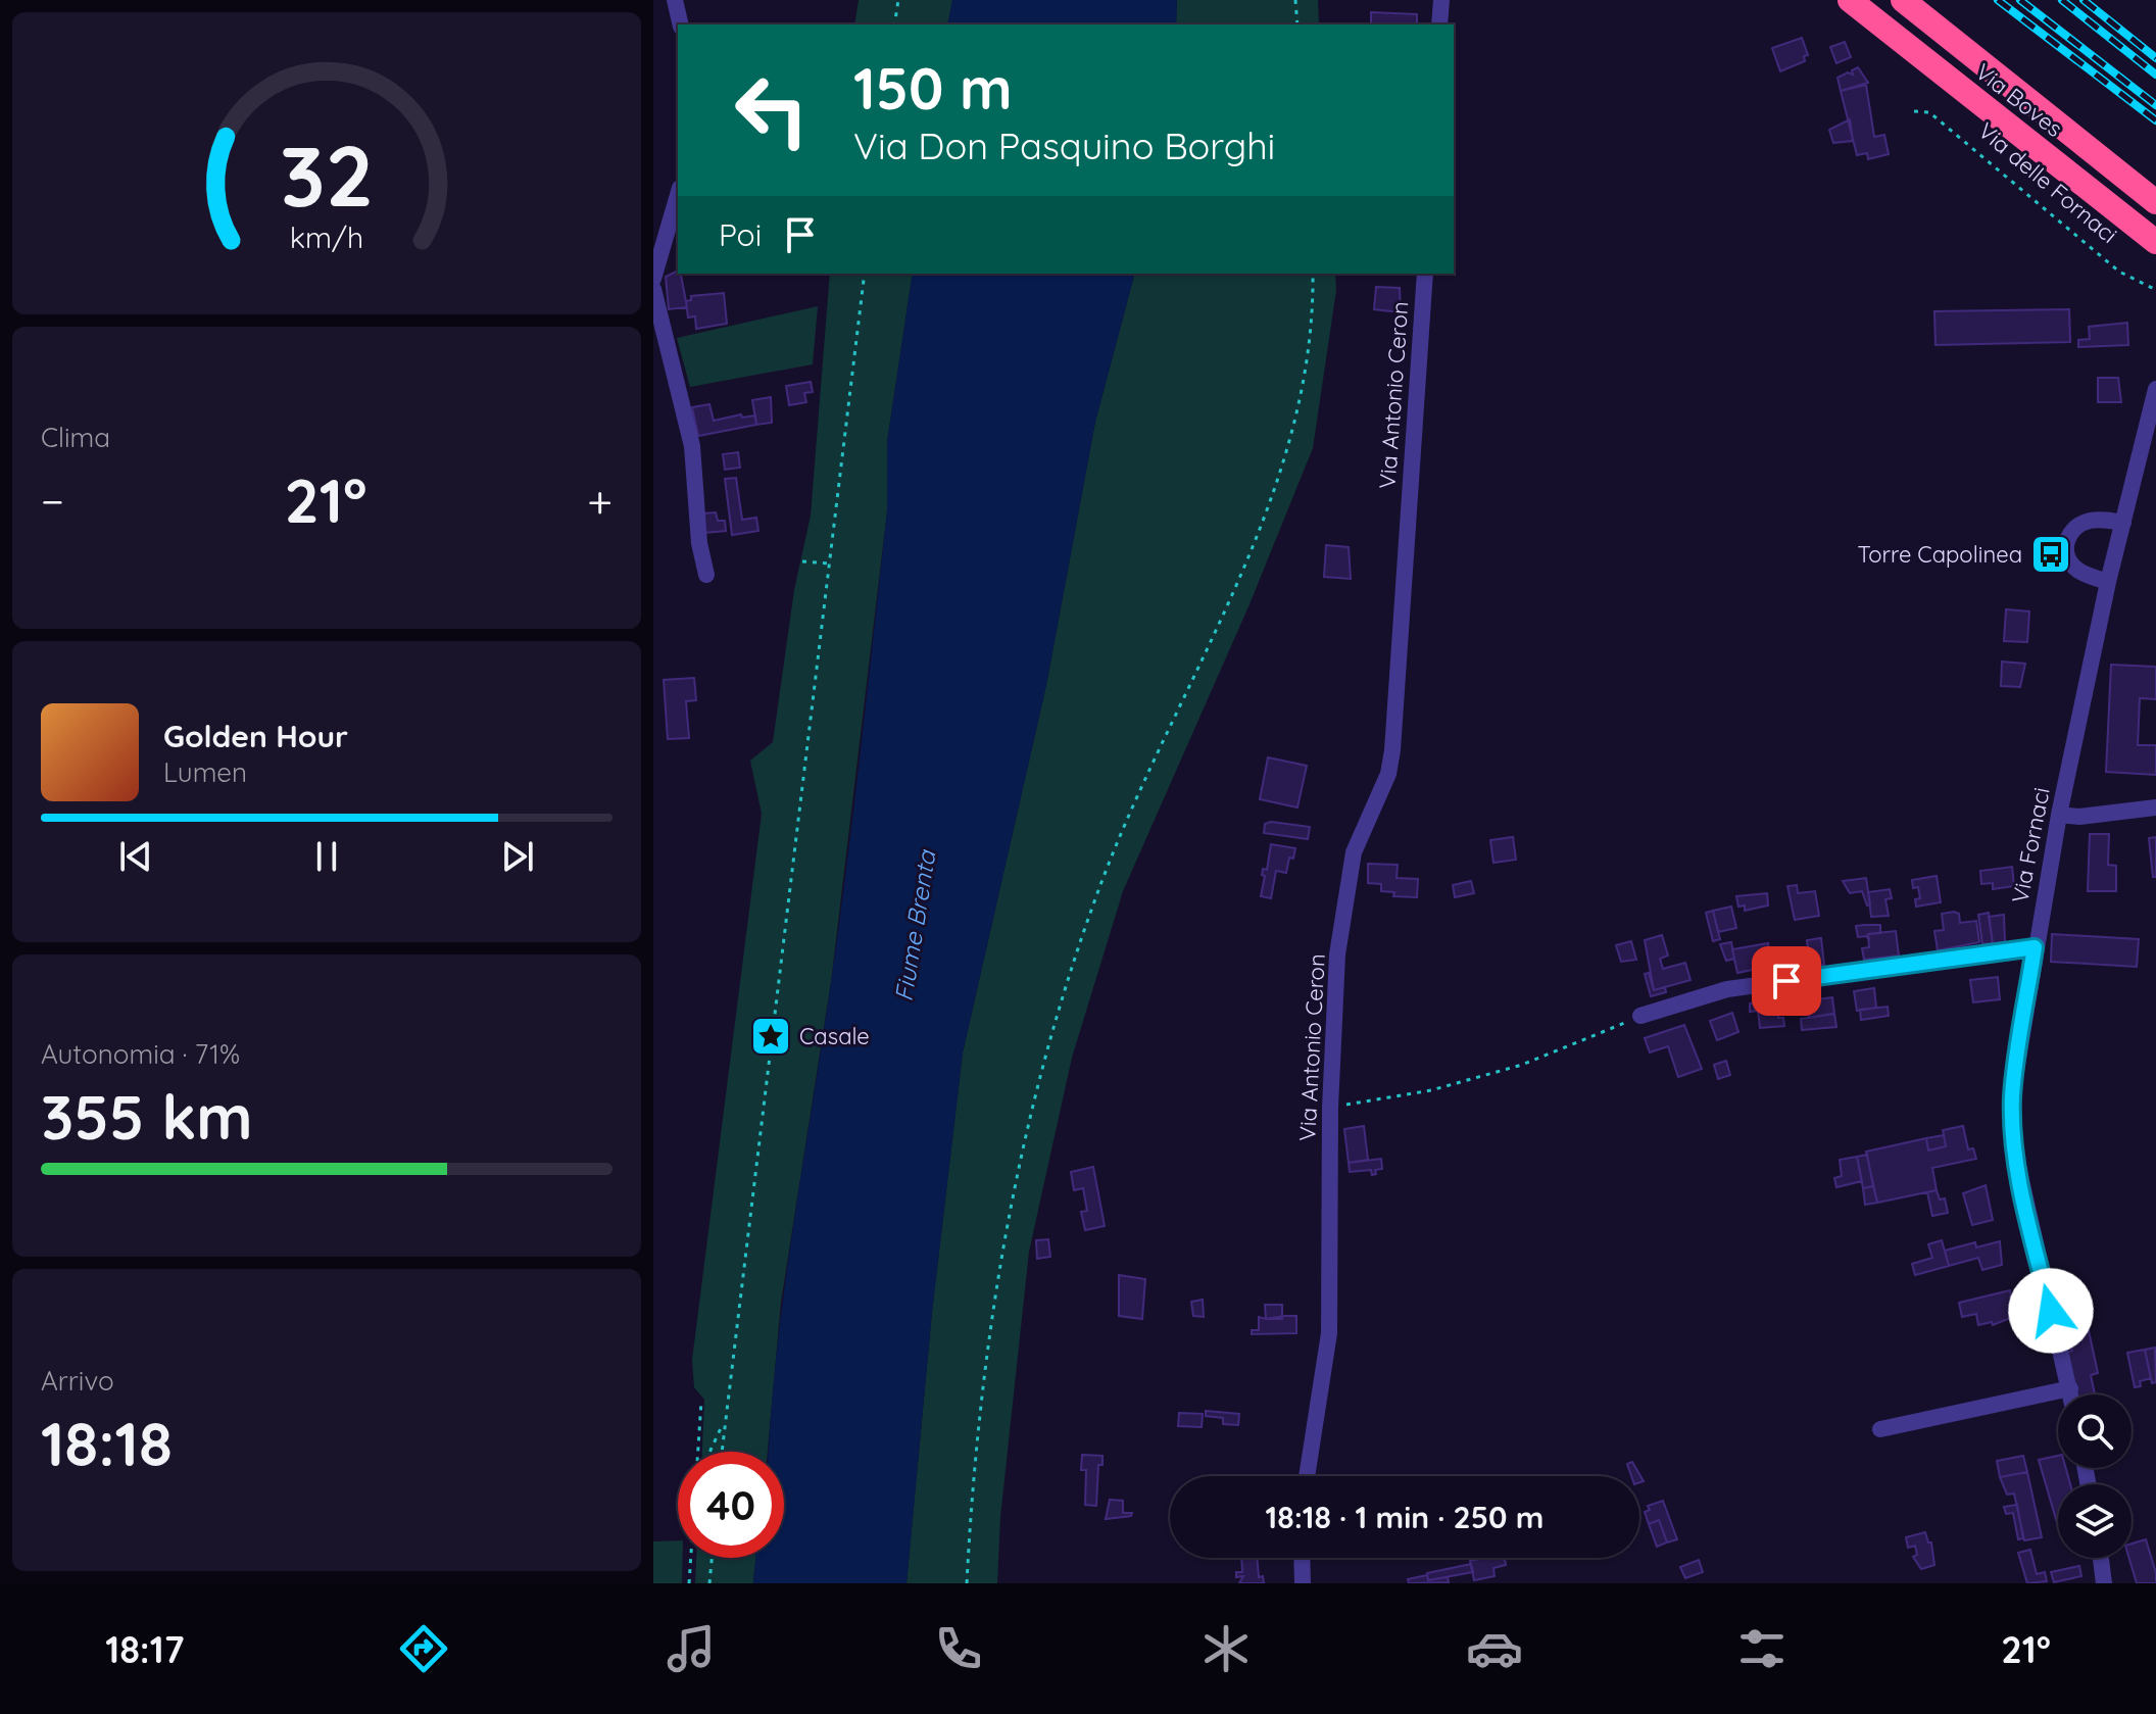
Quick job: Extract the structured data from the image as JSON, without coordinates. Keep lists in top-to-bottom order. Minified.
{"streets":{"highway":["Via Boves"],"street":["Via Antonio Ceron","Via Fornaci"],"path":["Via delle Fornaci"]},"water":["Fiume Brenta"],"places":{"bus stop":["Torre Capolinea"],"place":["Casale"]},"page":{"turn":["150 m","Via Don Pasquino Borghi"],"then":"Poi","tile":["Clima",["Autonomia · 71%","355 km"],["Arrivo","18:18"]],"heat":["−","21°","+"],"song":["Golden Hour","Lumen"],"limit":"40","trip":"18:18 · 1 min · 250 m","tabs":["18:17","21°"],"gauge":["32","km/h"]}}
